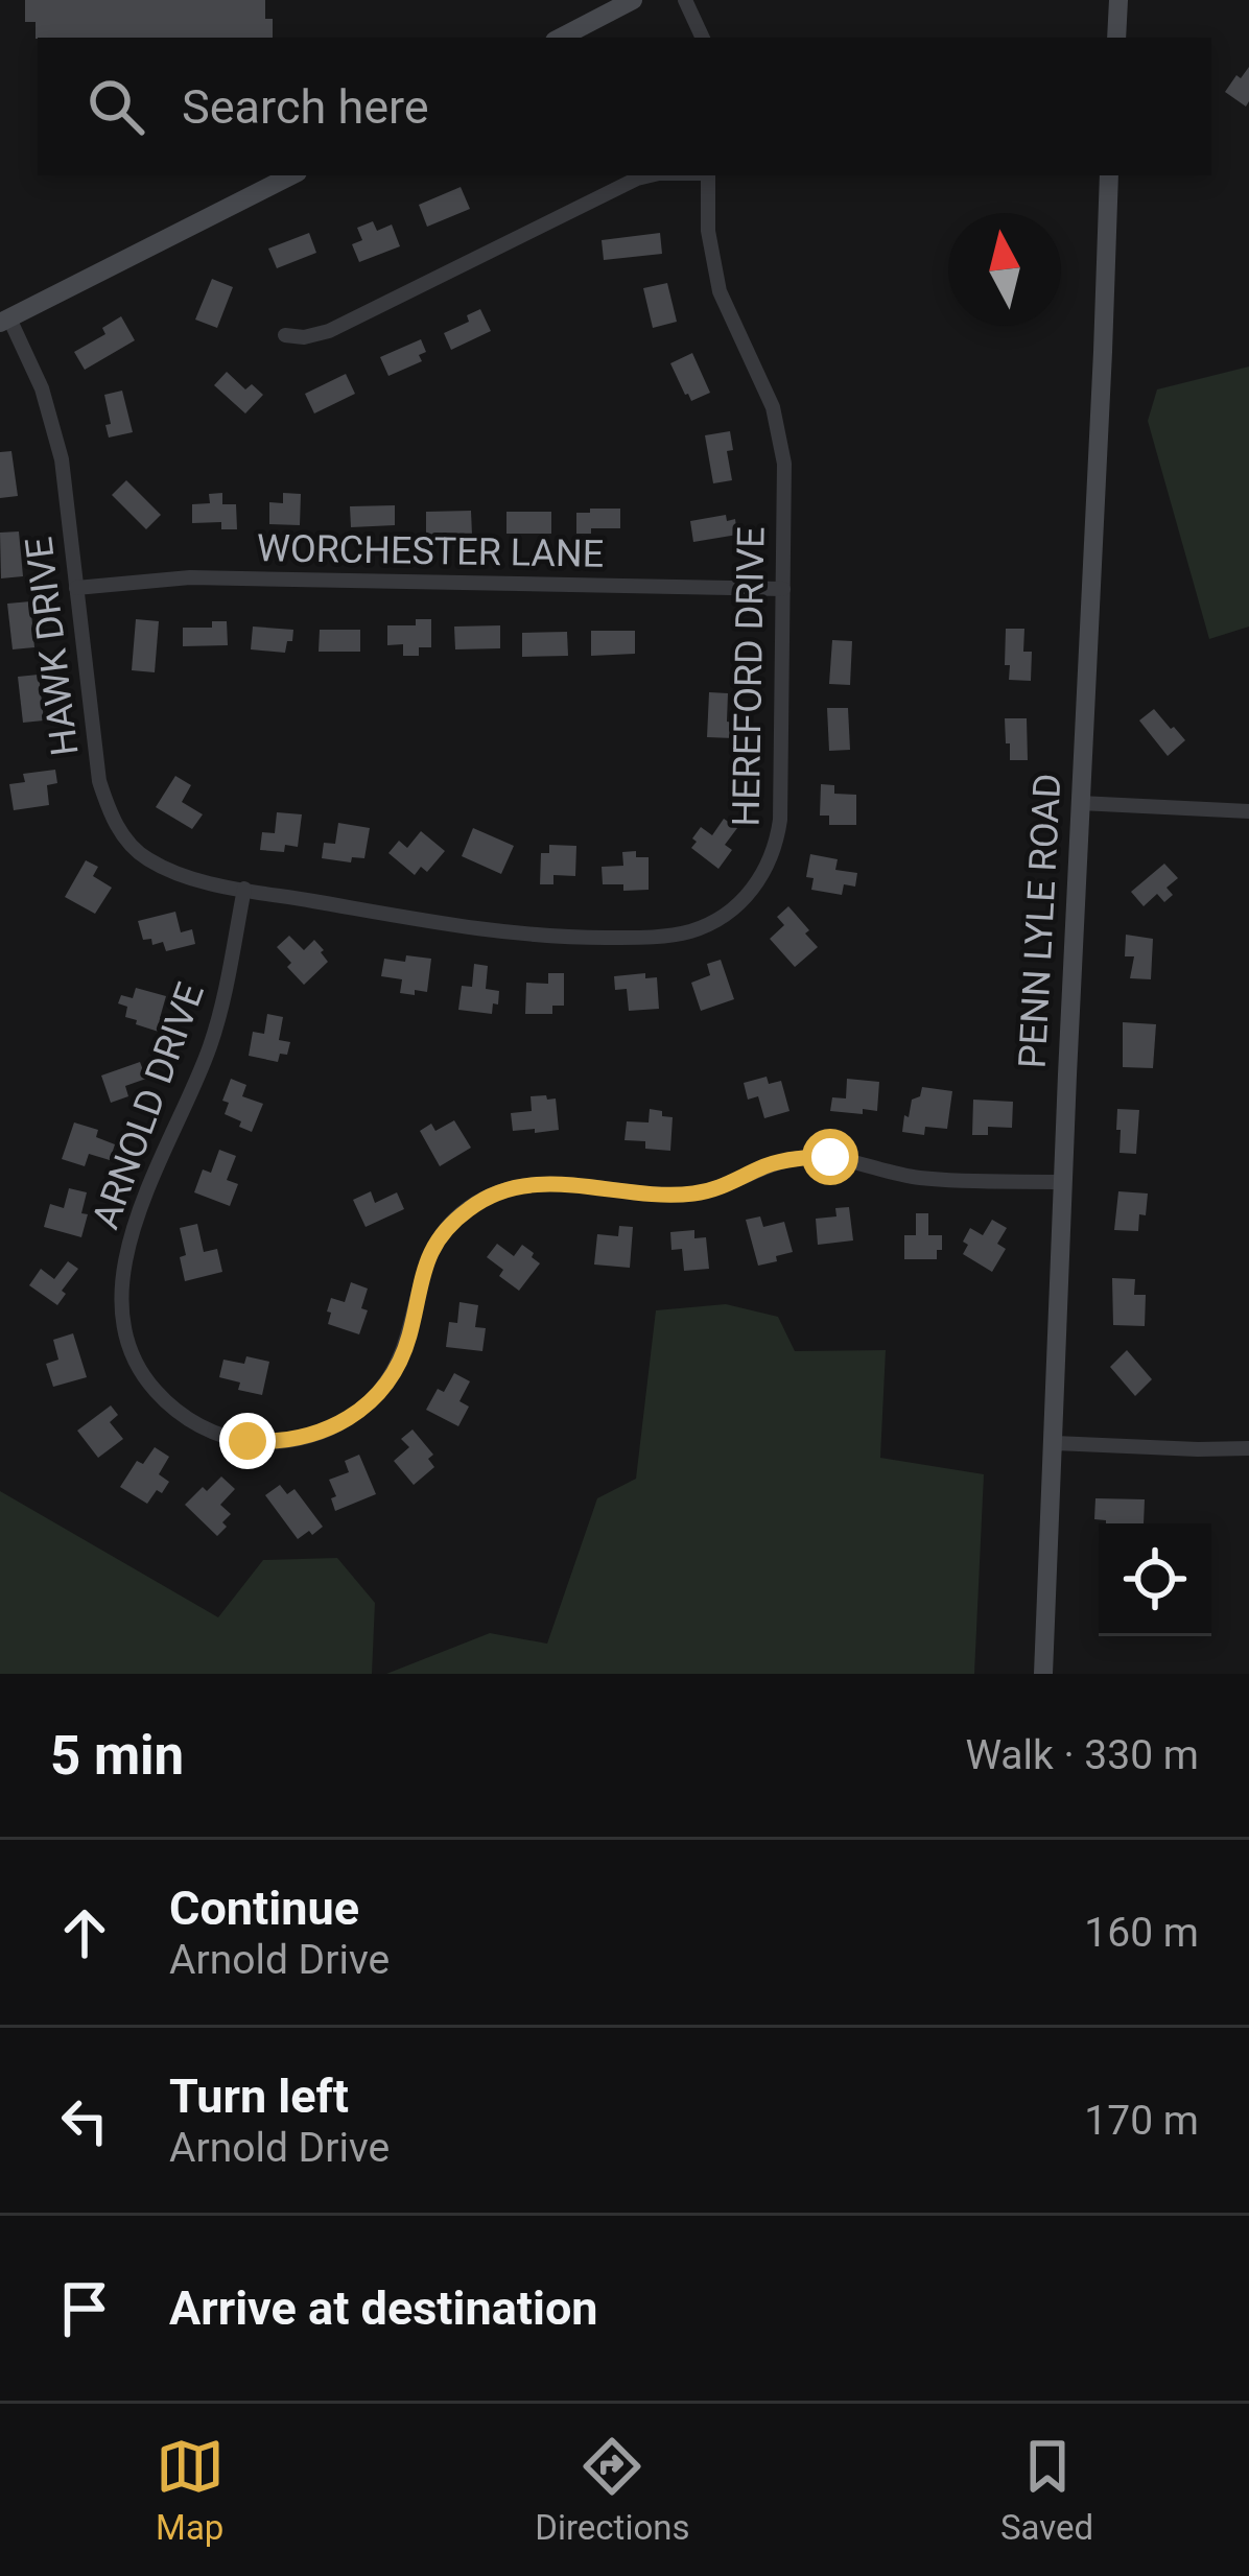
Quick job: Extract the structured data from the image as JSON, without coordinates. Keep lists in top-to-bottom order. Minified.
{"streets":{"street":["WORCHESTER LANE","HAWK DRIVE","HEREFORD DRIVE","PENN LYLE ROAD","ARNOLD DRIVE"]},"crossings":[["WORCHESTER LANE","HAWK DRIVE"],["WORCHESTER LANE","HEREFORD DRIVE"],["HAWK DRIVE","HEREFORD DRIVE"],["HAWK DRIVE","ARNOLD DRIVE"],["HEREFORD DRIVE","ARNOLD DRIVE"],["PENN LYLE ROAD","ARNOLD DRIVE"]],"north":"top","page":{"search":"Search here","heading":["5 min","Walk · 330 m"],"list":[["Continue","Arnold Drive","160 m"],["Turn left","Arnold Drive","170 m"],"Arrive at destination"],"nav":["Map","Directions","Saved"]}}
